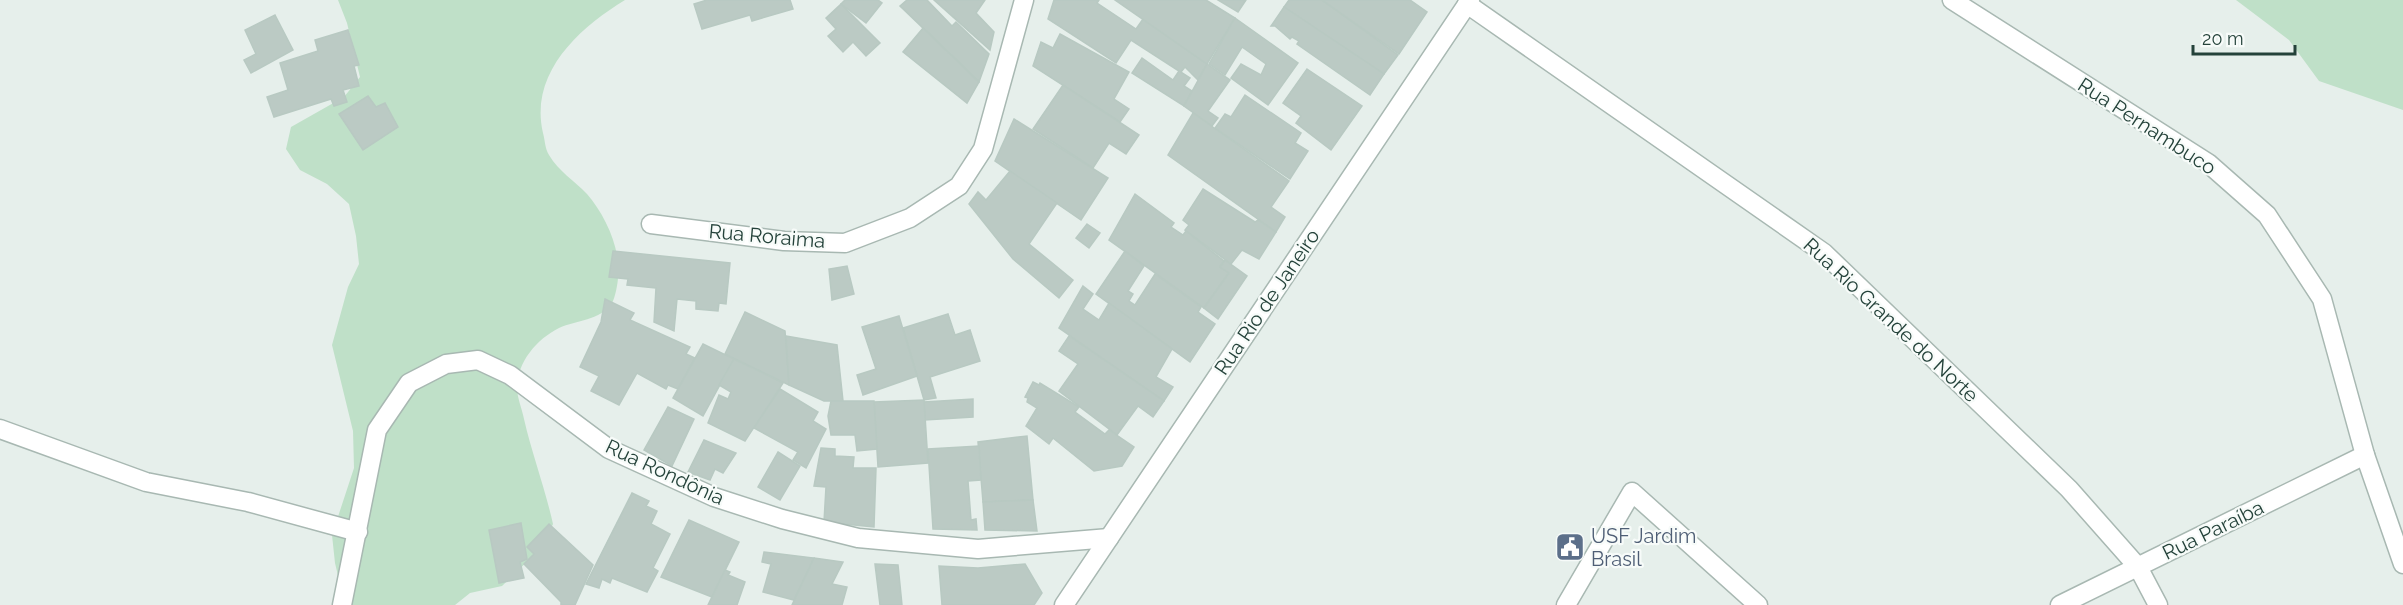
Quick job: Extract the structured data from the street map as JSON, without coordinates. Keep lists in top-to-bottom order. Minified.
{"streets":{"street":["Rua Pernambuco","Rua Roraima","Rua Rio de Janeiro","Rua Rio Grande do Norte","Rua Rondônia","Rua Paraíba"]},"crossings":[["Rua Pernambuco","Rua Paraíba"],["Rua Rio de Janeiro","Rua Rio Grande do Norte"],["Rua Rio de Janeiro","Rua Rondônia"],["Rua Rio Grande do Norte","Rua Paraíba"]],"places":{"public building":["USF Jardim Brasil"]},"scale_bar":"20 m"}
